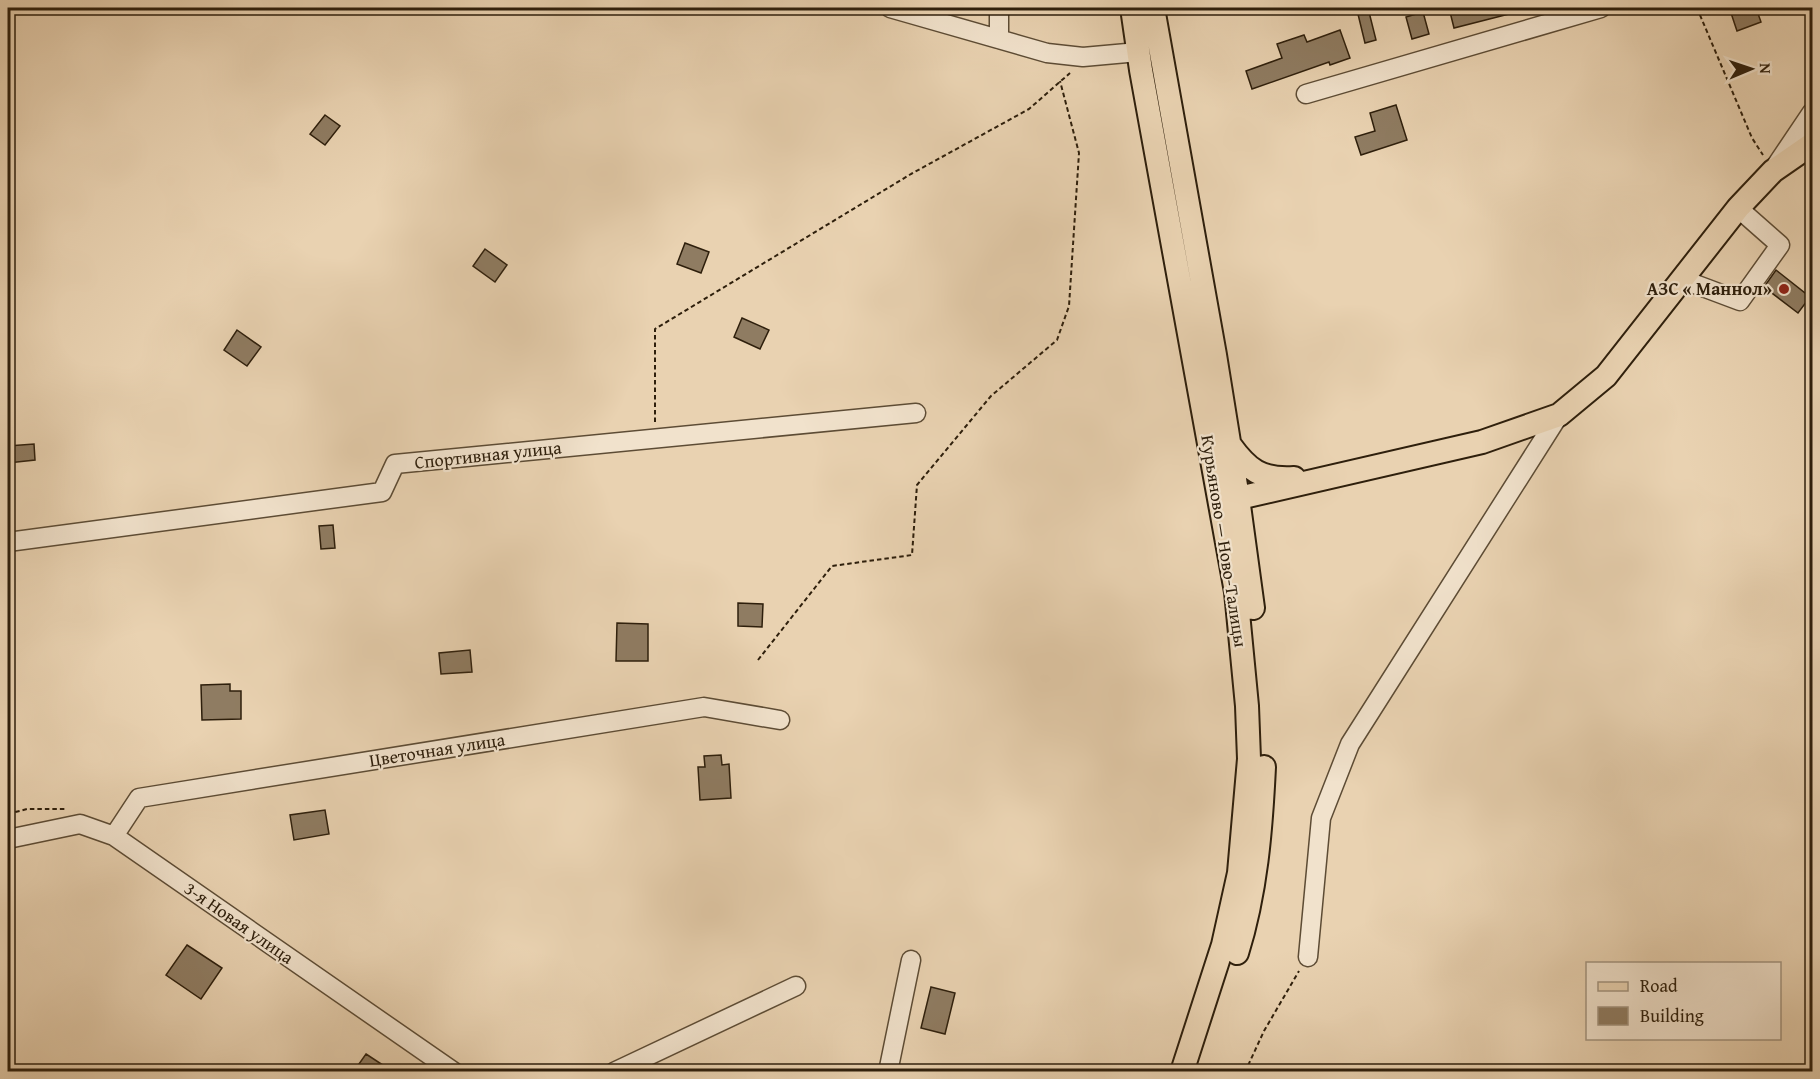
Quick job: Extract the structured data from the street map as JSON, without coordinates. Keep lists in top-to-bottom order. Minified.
{"streets":{"main road":["Курьяново — Ново-Талицы"],"street":["Спортивная улица","Цветочная улица","3-я Новая улица"]},"crossings":[["Цветочная улица","3-я Новая улица"]],"places":["АЗС « Маннол»"],"legend":["Road","Building"],"north":"right"}
